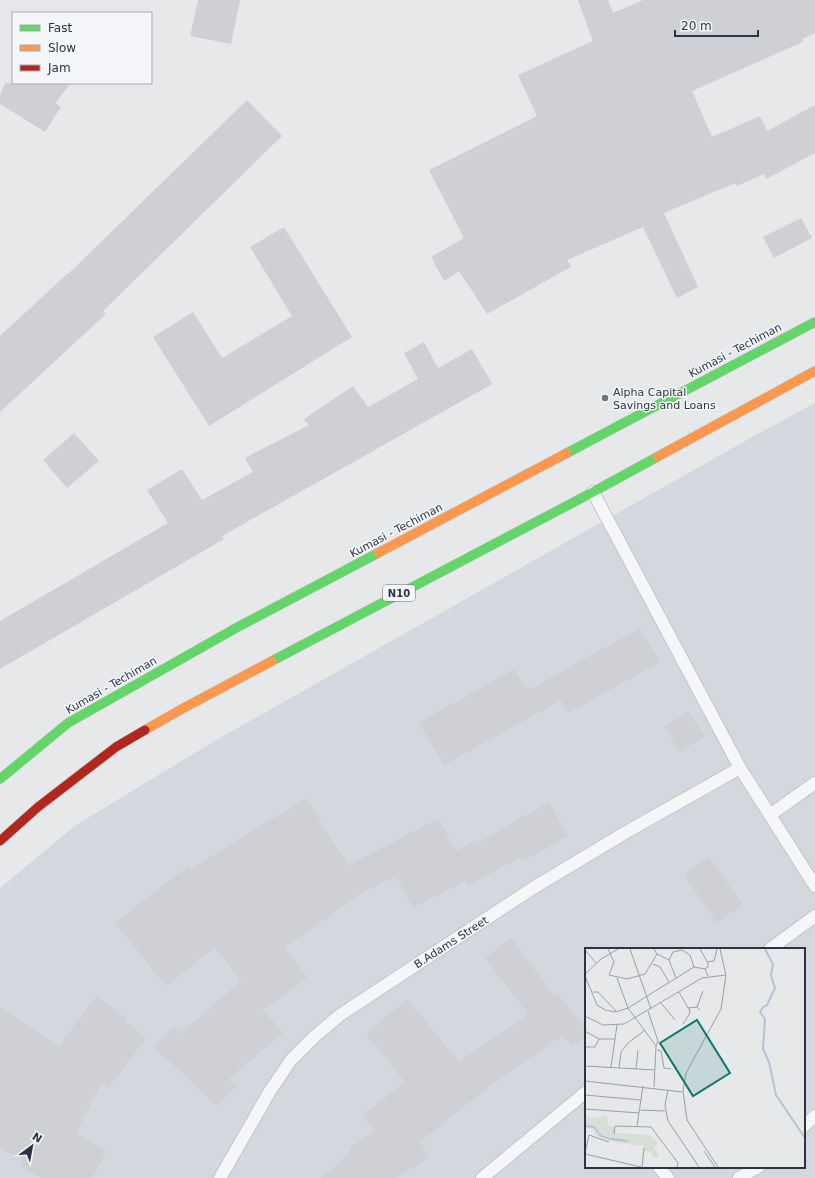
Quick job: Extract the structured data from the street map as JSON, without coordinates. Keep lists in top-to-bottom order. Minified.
{"streets":{"highway":["Kumasi - Techiman","N10"],"lane":["B.Adams Street"]},"places":["Alpha Capital Savings and Loans"],"legend":["Fast","Slow","Jam"],"scale_bar":"20 m","north":"top right"}
